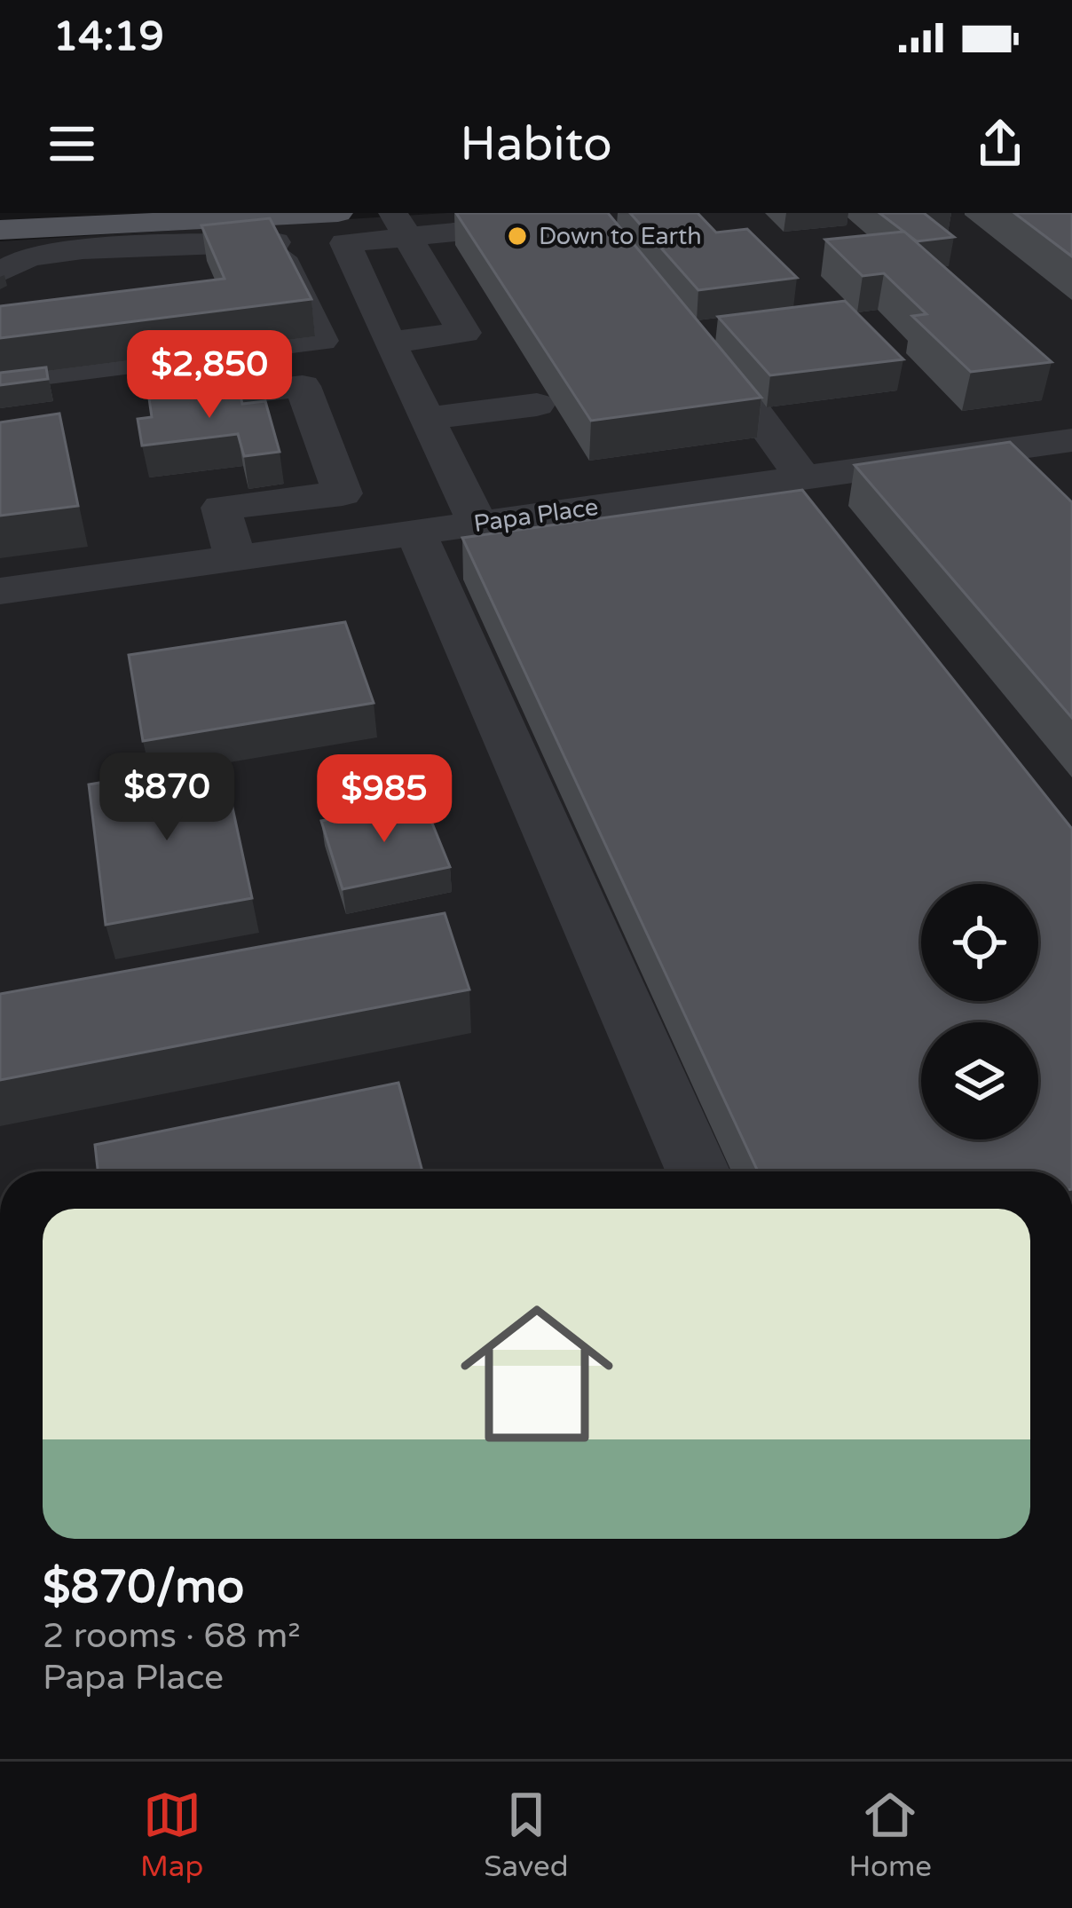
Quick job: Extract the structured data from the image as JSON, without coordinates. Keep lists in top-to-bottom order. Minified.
{"streets":{"street":["Papa Place"]},"places":["Down to Earth"],"page":{"status":"14:19","header":"Habito","price":["$2,850","$870","$985"],"list":[{"name":"$870/mo","note":"2 rooms · 68 m² · Papa Place"}],"tabs":["Map","Saved","Home"]}}
